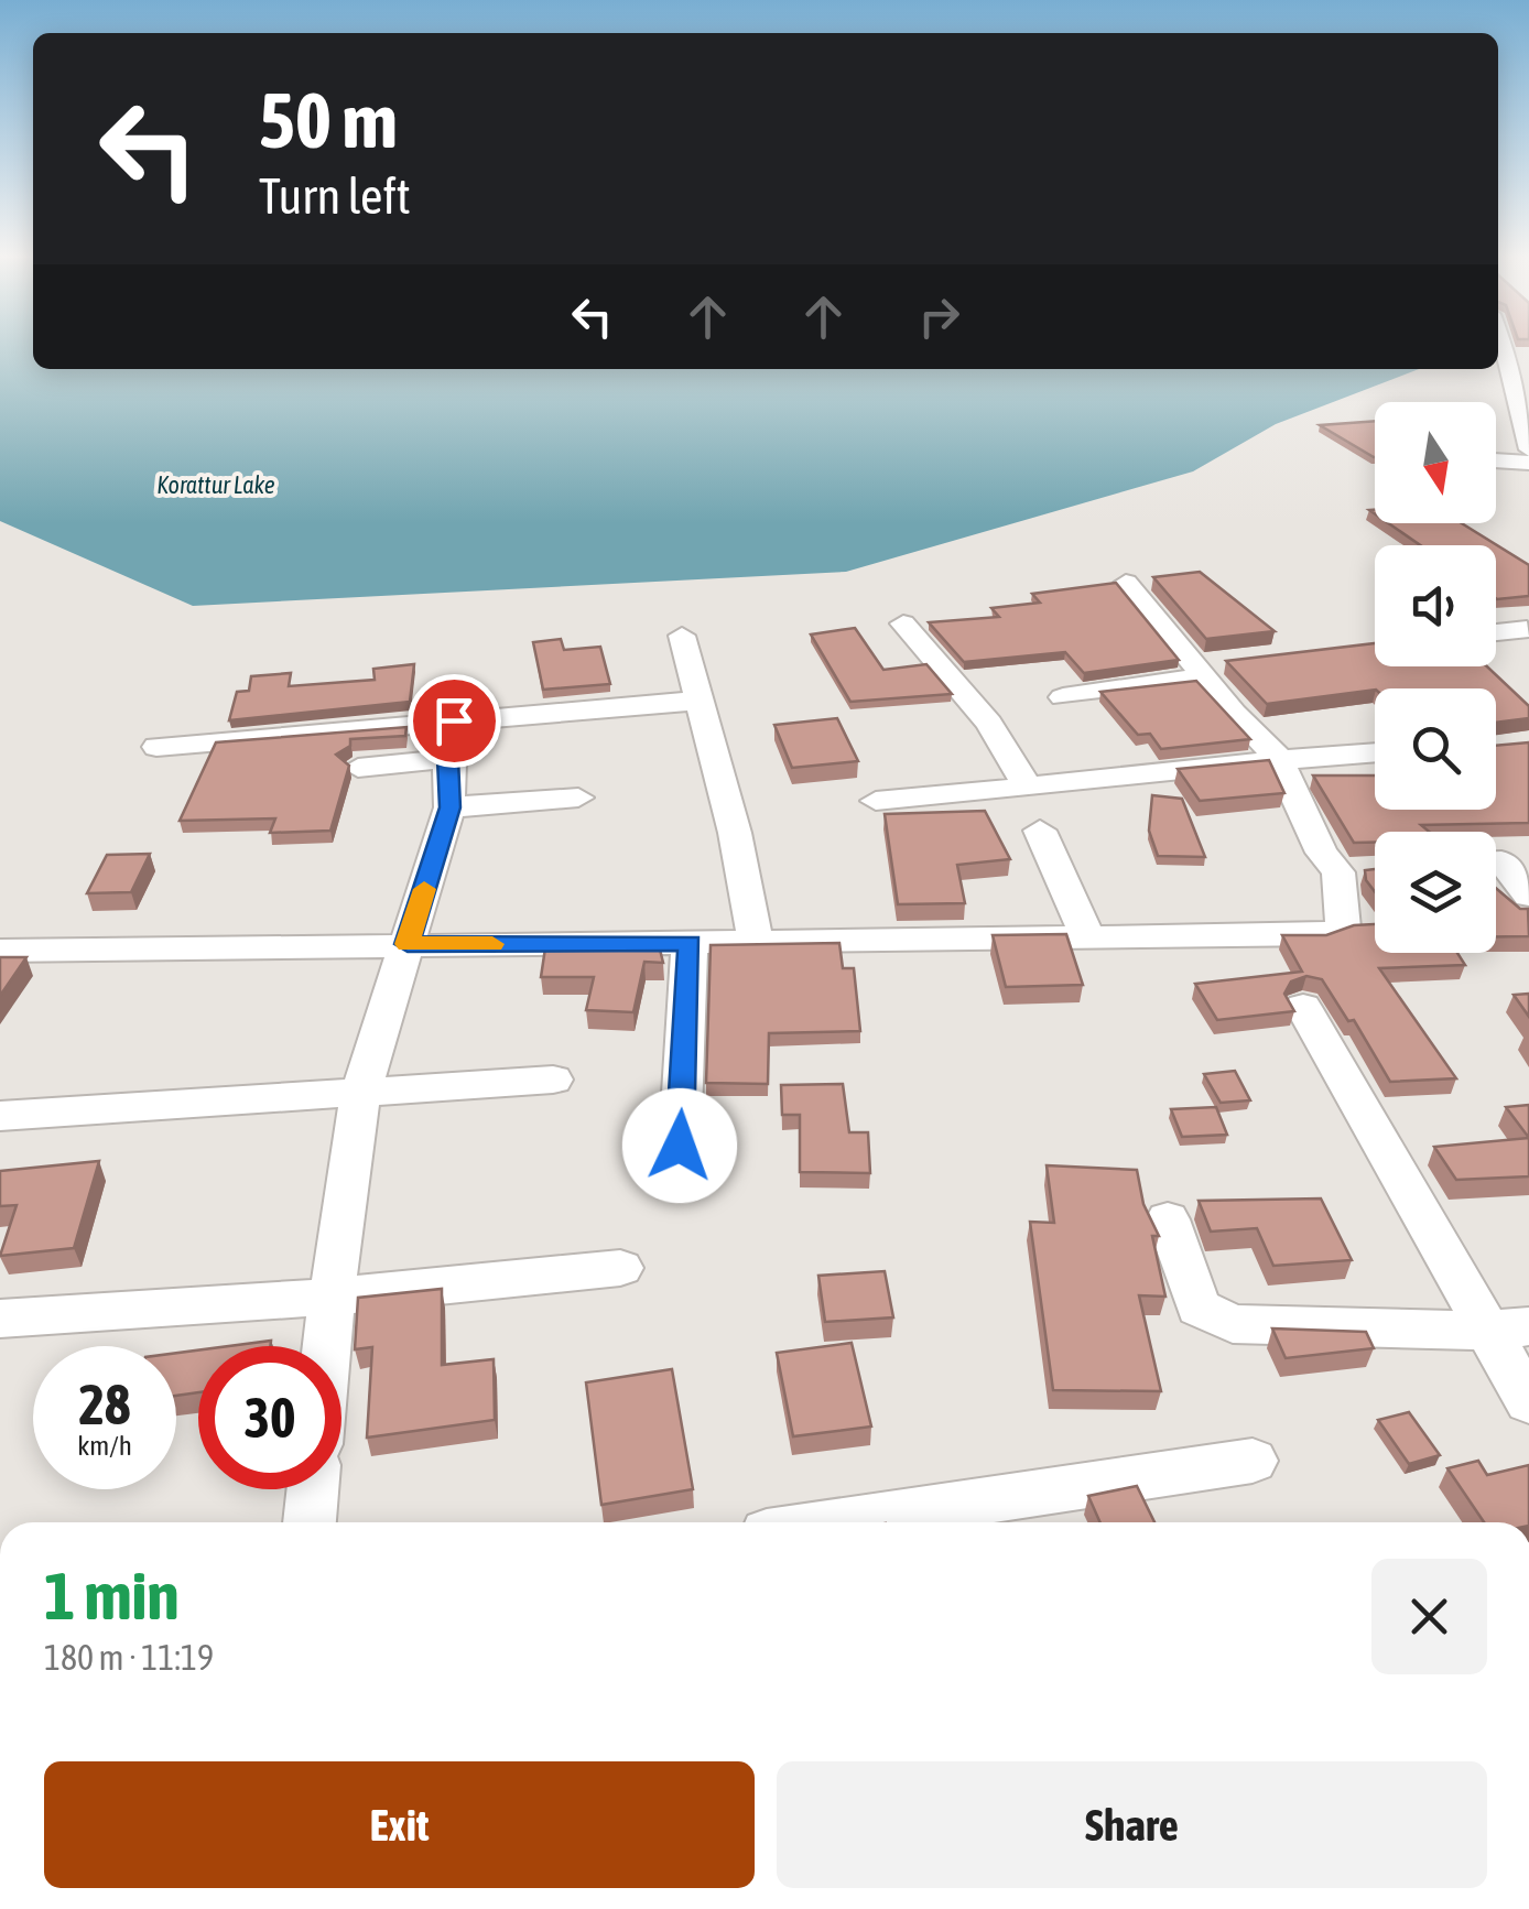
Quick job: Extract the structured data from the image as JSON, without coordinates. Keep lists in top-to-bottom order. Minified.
{"water":["Korattur Lake"],"north":"bottom","page":{"turn":["50 m","Turn left"],"speed":"28 km/h","limit":"30","heading":["1 min","180 m · 11:19"],"buttons":["Exit","Share"]}}
